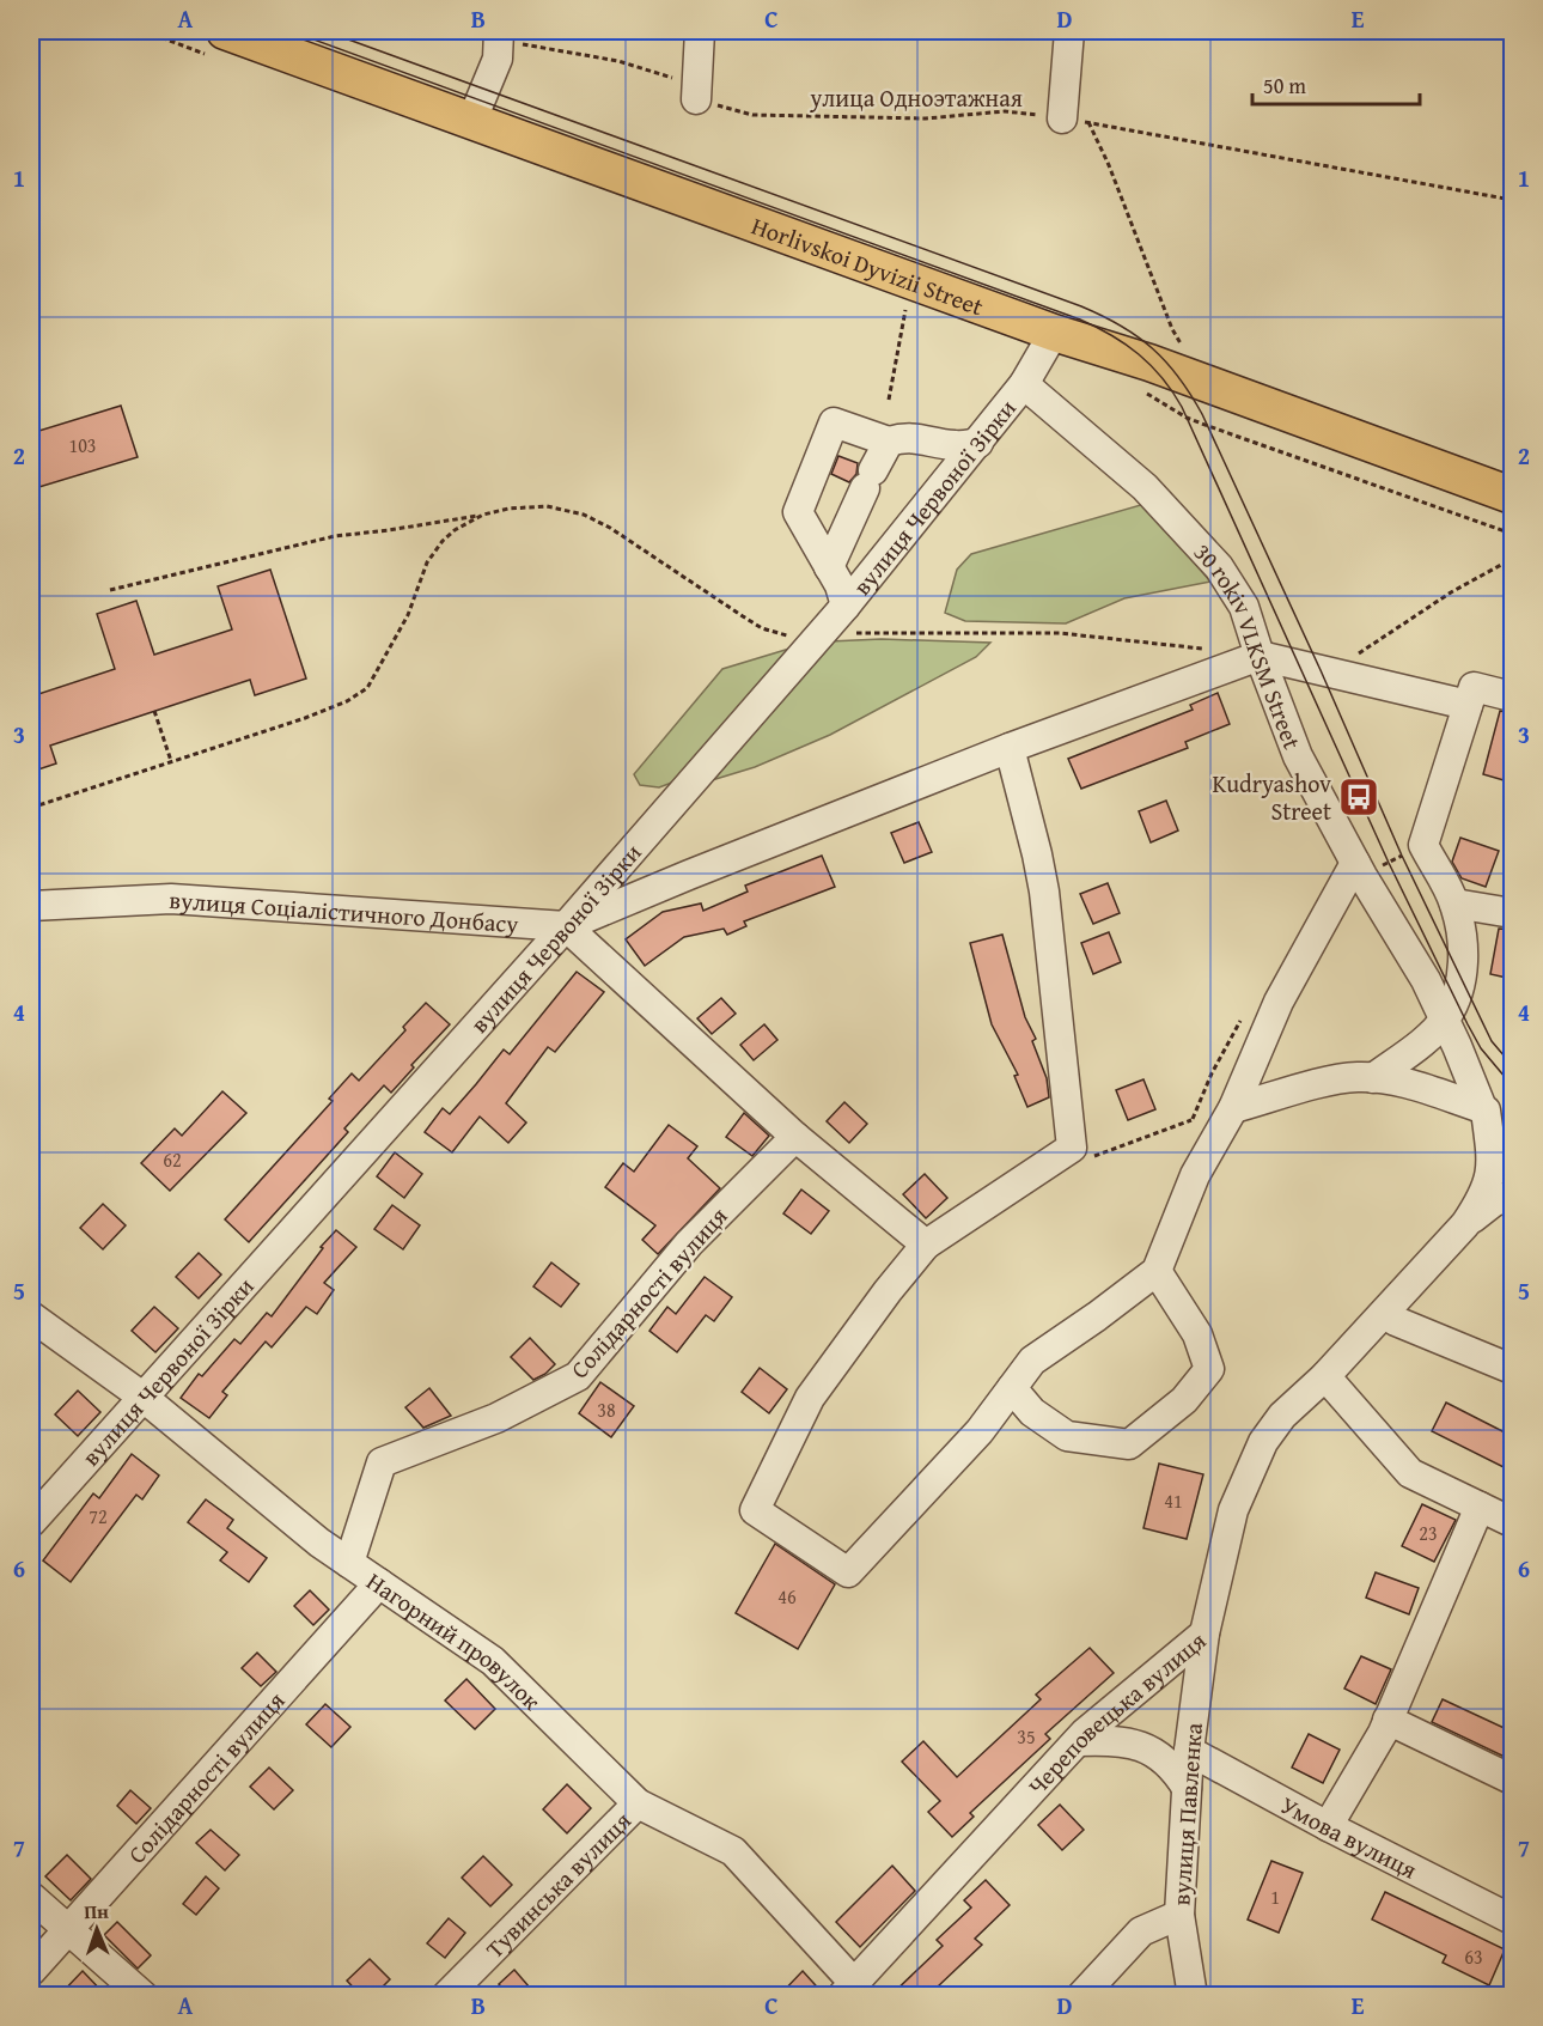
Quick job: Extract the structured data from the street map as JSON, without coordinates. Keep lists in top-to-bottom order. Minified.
{"streets":{"main road":["Horlivskoi Dyvizii Street"],"street":["вулиця Червоної Зірки","30 rokiv VLKSM Street","вулиця Соціалістичного Донбасу","Солідарності вулиця","Нагорний провулок","Череповецька вулиця","вулиця Павленка","Умова вулиця","Тувинська вулиця"],"path":["улица Одноэтажная"]},"crossings":[["Horlivskoi Dyvizii Street","вулиця Червоної Зірки"],["вулиця Червоної Зірки","30 rokiv VLKSM Street"],["вулиця Червоної Зірки","вулиця Соціалістичного Донбасу"],["вулиця Червоної Зірки","Нагорний провулок"],["30 rokiv VLKSM Street","Череповецька вулиця"],["Солідарності вулиця","Нагорний провулок"],["Нагорний провулок","Череповецька вулиця"],["Нагорний провулок","Тувинська вулиця"],["Череповецька вулиця","вулиця Павленка"],["вулиця Павленка","Умова вулиця"]],"places":{"bus stop":["Kudryashov Street"]},"house_numbers":["103","62","38","41","72","23","46","35","1","63"],"scale_bar":"50 m","north":"top","grid":{"columns":["A","B","C","D","E"],"rows":["1","2","3","4","5","6","7"]}}
